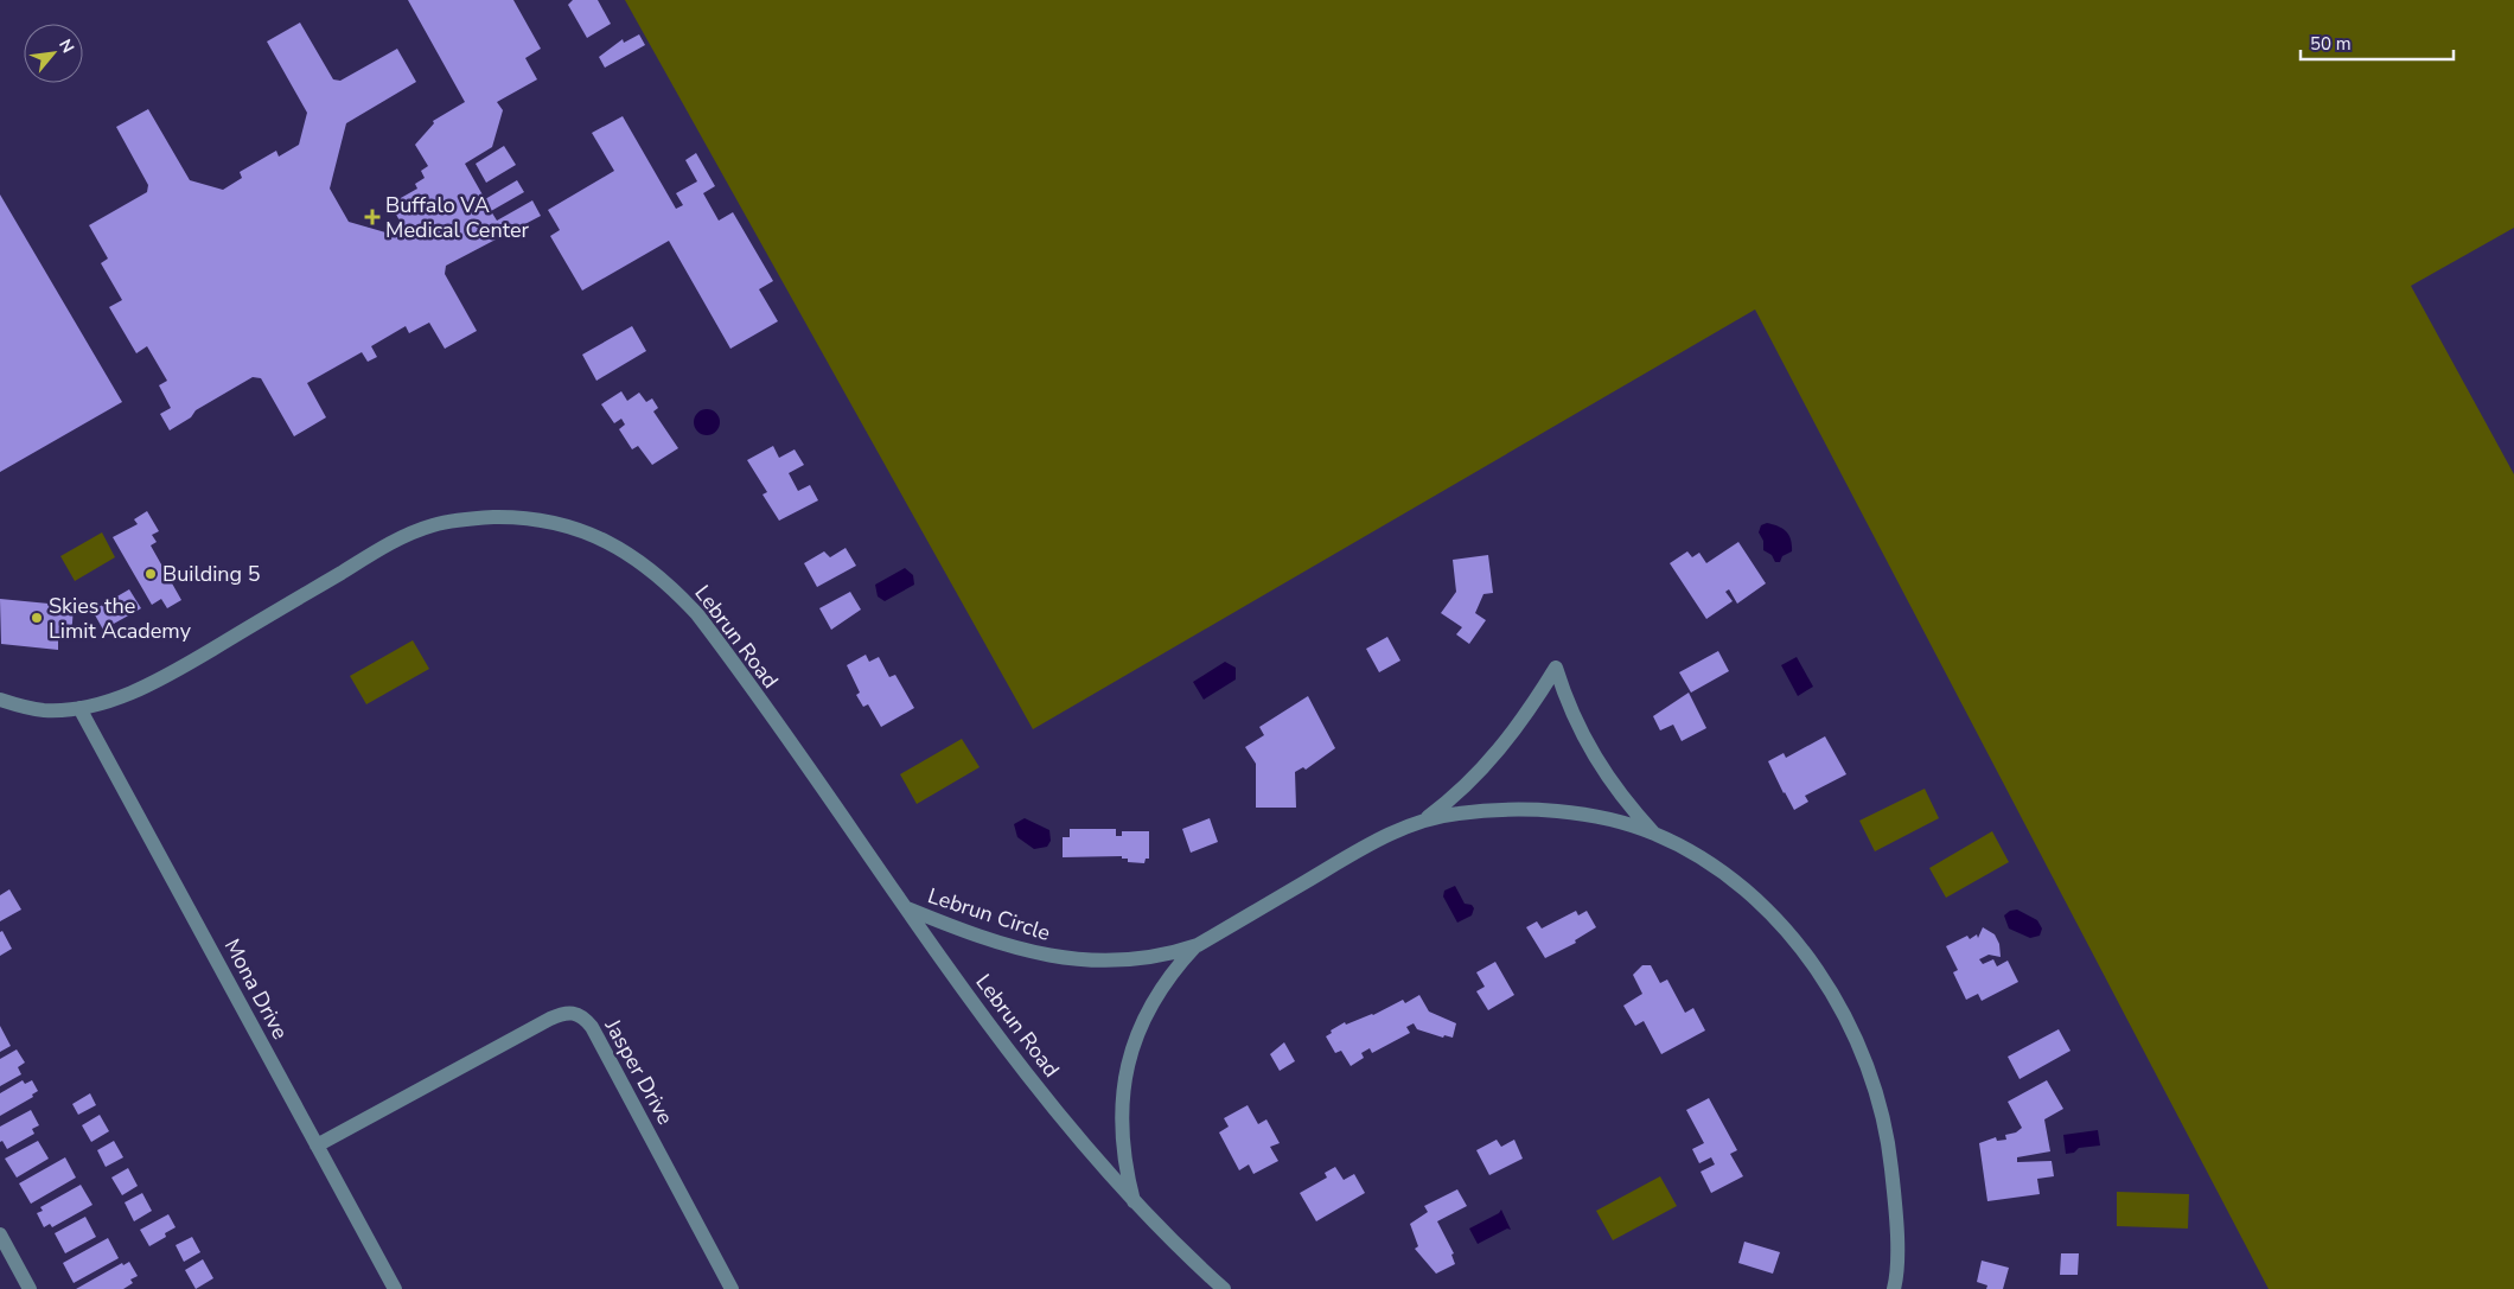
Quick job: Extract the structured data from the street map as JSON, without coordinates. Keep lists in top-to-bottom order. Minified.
{"streets":{"street":["Lebrun Road","Lebrun Circle","Mona Drive","Jasper Drive"]},"crossings":[["Lebrun Road","Lebrun Circle"],["Lebrun Road","Mona Drive"],["Mona Drive","Jasper Drive"]],"places":{"health":["Buffalo VA Medical Center"],"other":["Building 5","Skies the Limit Academy"]},"scale_bar":"50 m","north":"top right"}
